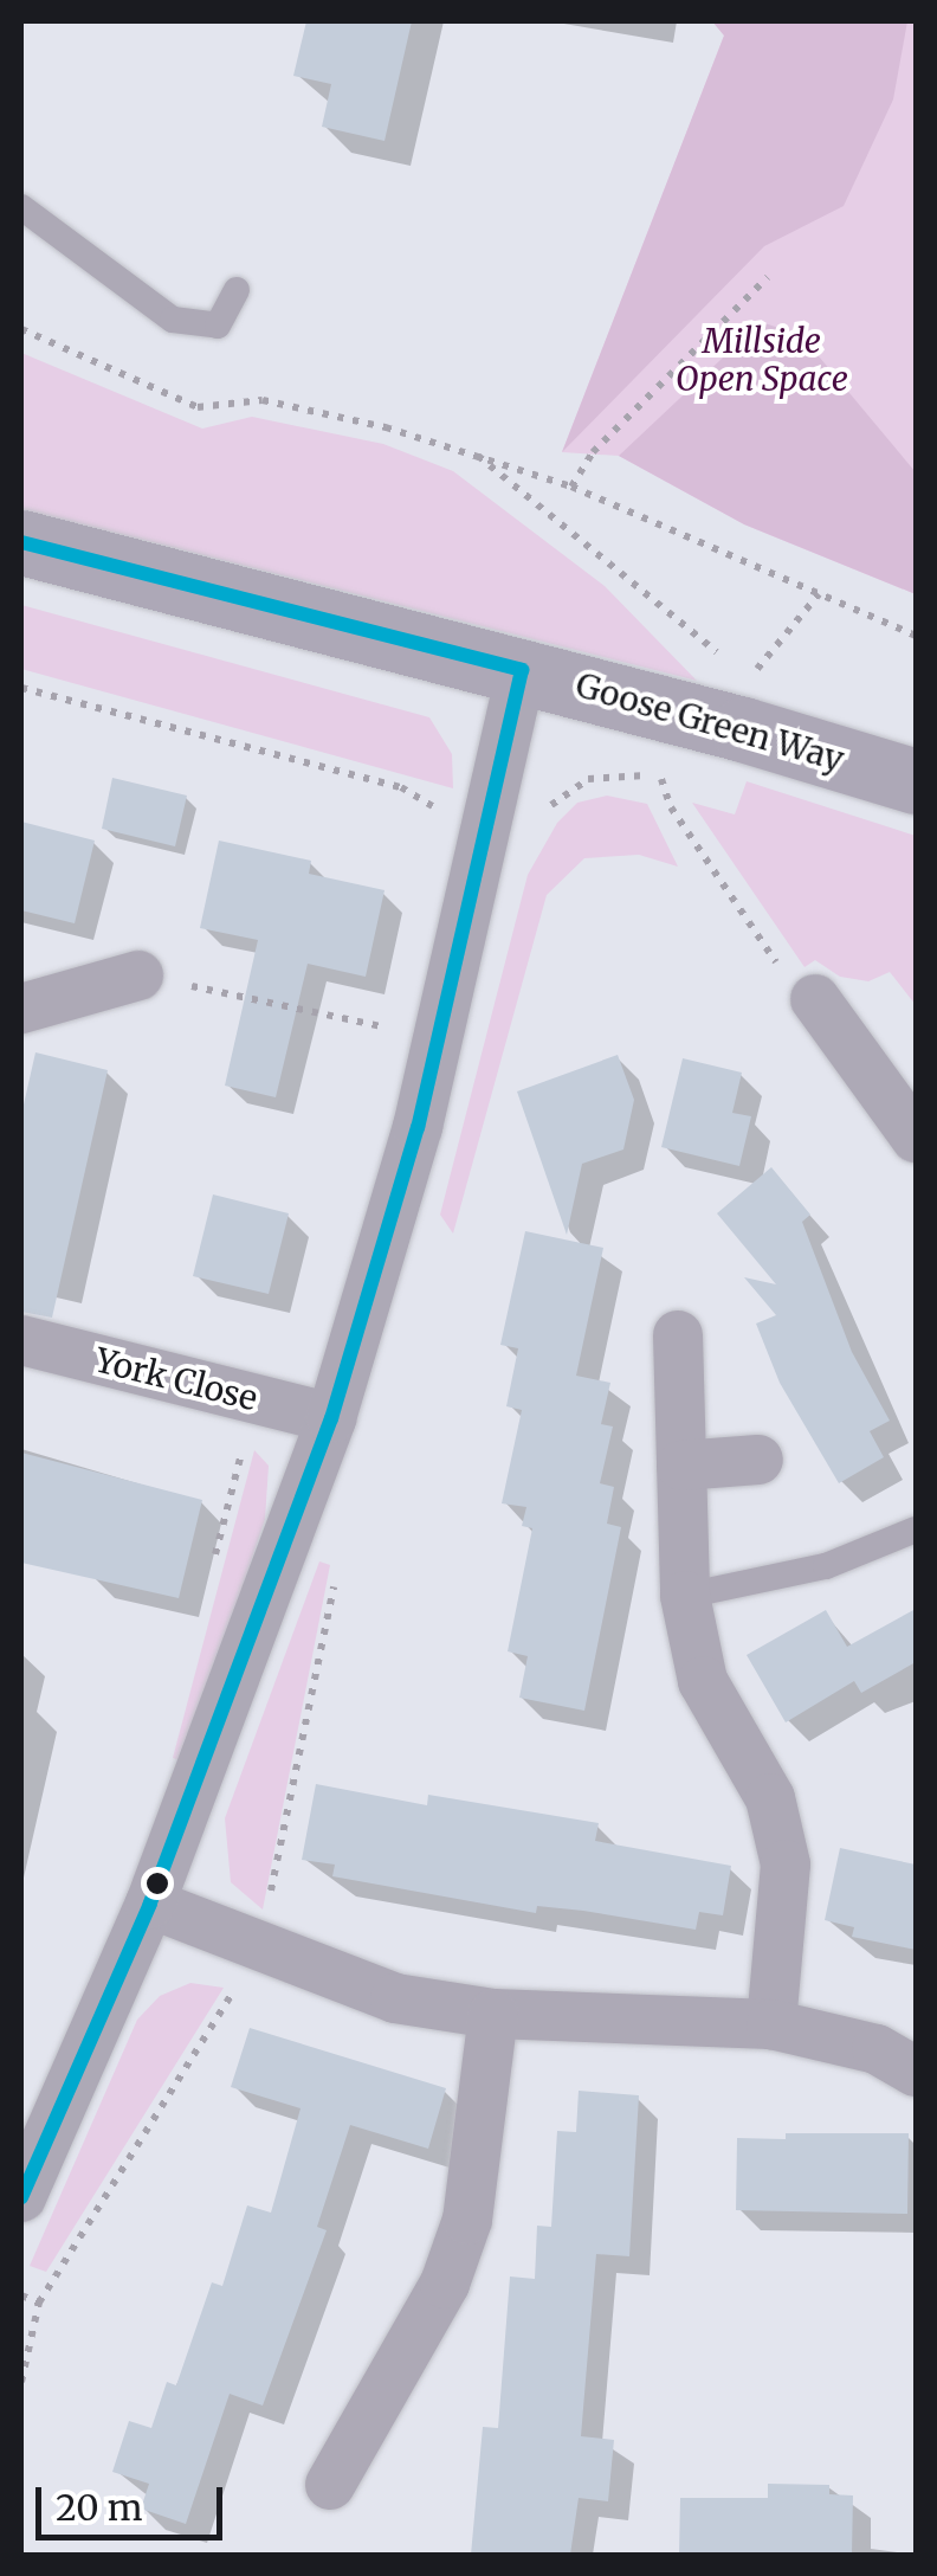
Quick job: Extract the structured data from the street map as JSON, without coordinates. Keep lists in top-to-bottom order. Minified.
{"streets":{"main road":["Goose Green Way"],"street":["York Close"]},"parks":["Millside Open Space"],"scale_bar":"20 m"}
